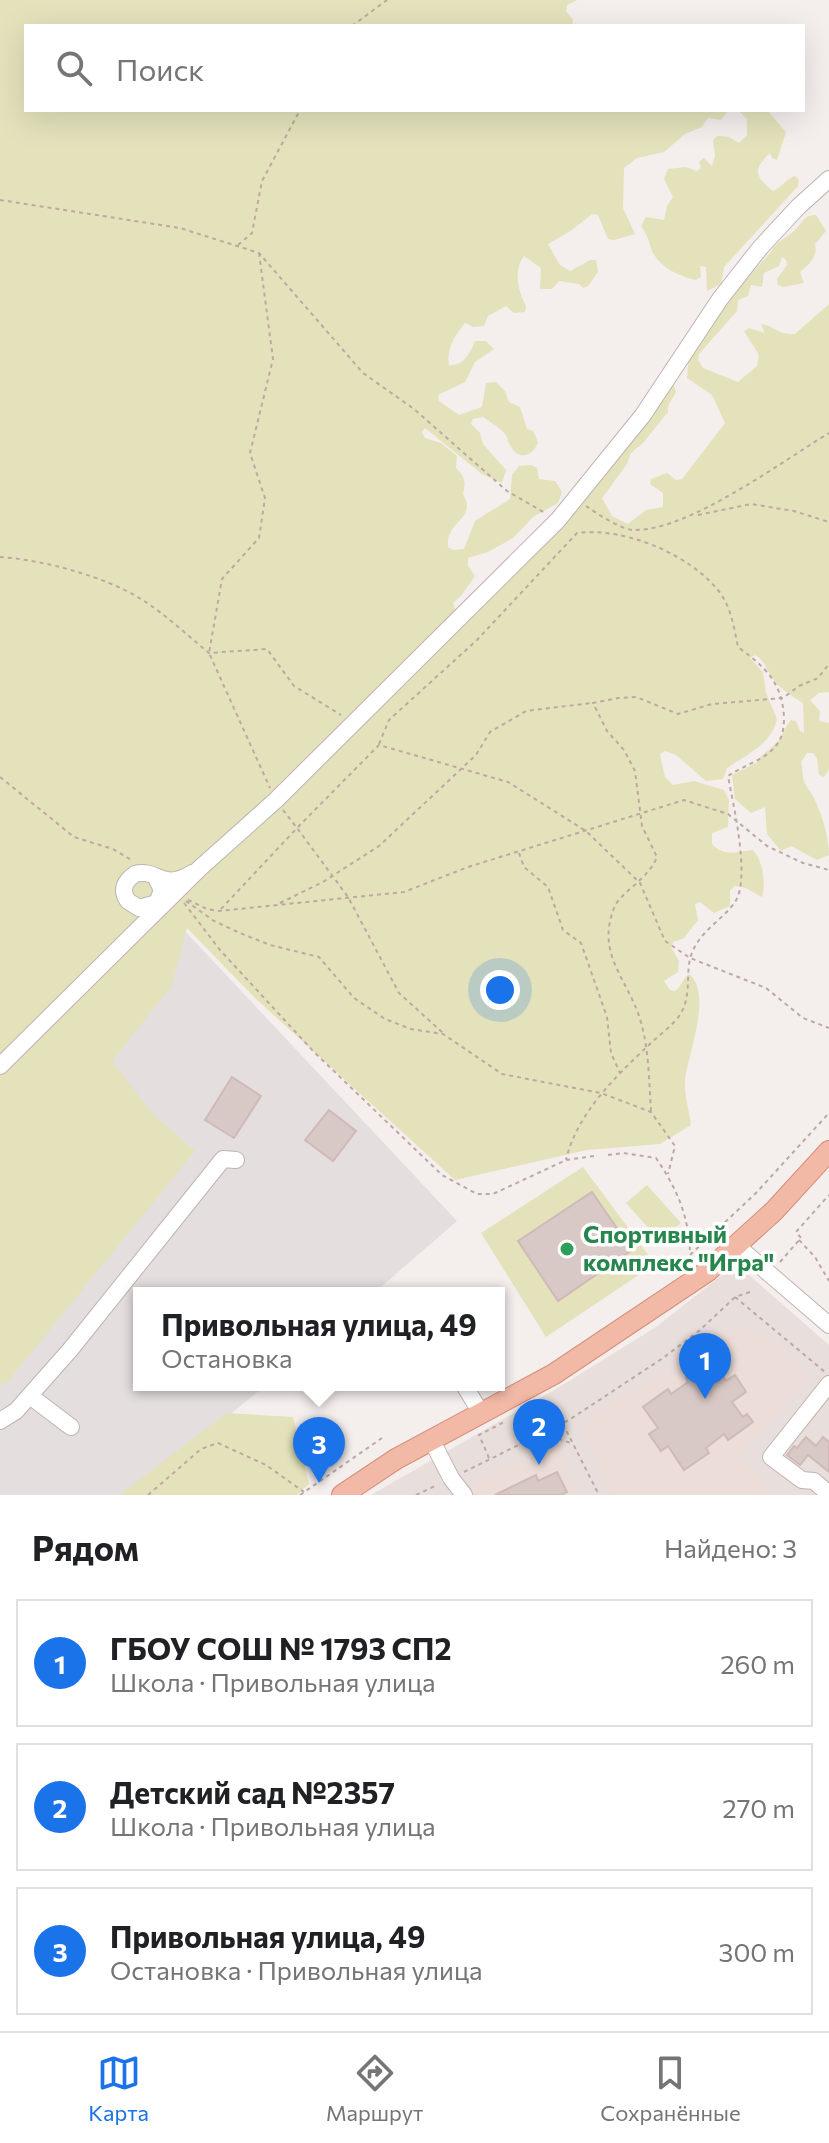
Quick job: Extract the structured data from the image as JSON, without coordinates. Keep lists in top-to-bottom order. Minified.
{"places":["Спортивный комплекс \"Игра\""],"page":{"search":"Поиск","popup":["Привольная улица, 49","Остановка"],"pins":["1","2","3"],"heading":["Рядом","Найдено: 3"],"list":[{"mark":"1","name":"ГБОУ СОШ № 1793 СП2","note":"Школа · Привольная улица","value":"260 m"},{"mark":"2","name":"Детский сад №2357","note":"Школа · Привольная улица","value":"270 m"},{"mark":"3","name":"Привольная улица, 49","note":"Остановка · Привольная улица","value":"300 m"}],"nav":["Карта","Маршрут","Сохранённые"]}}
